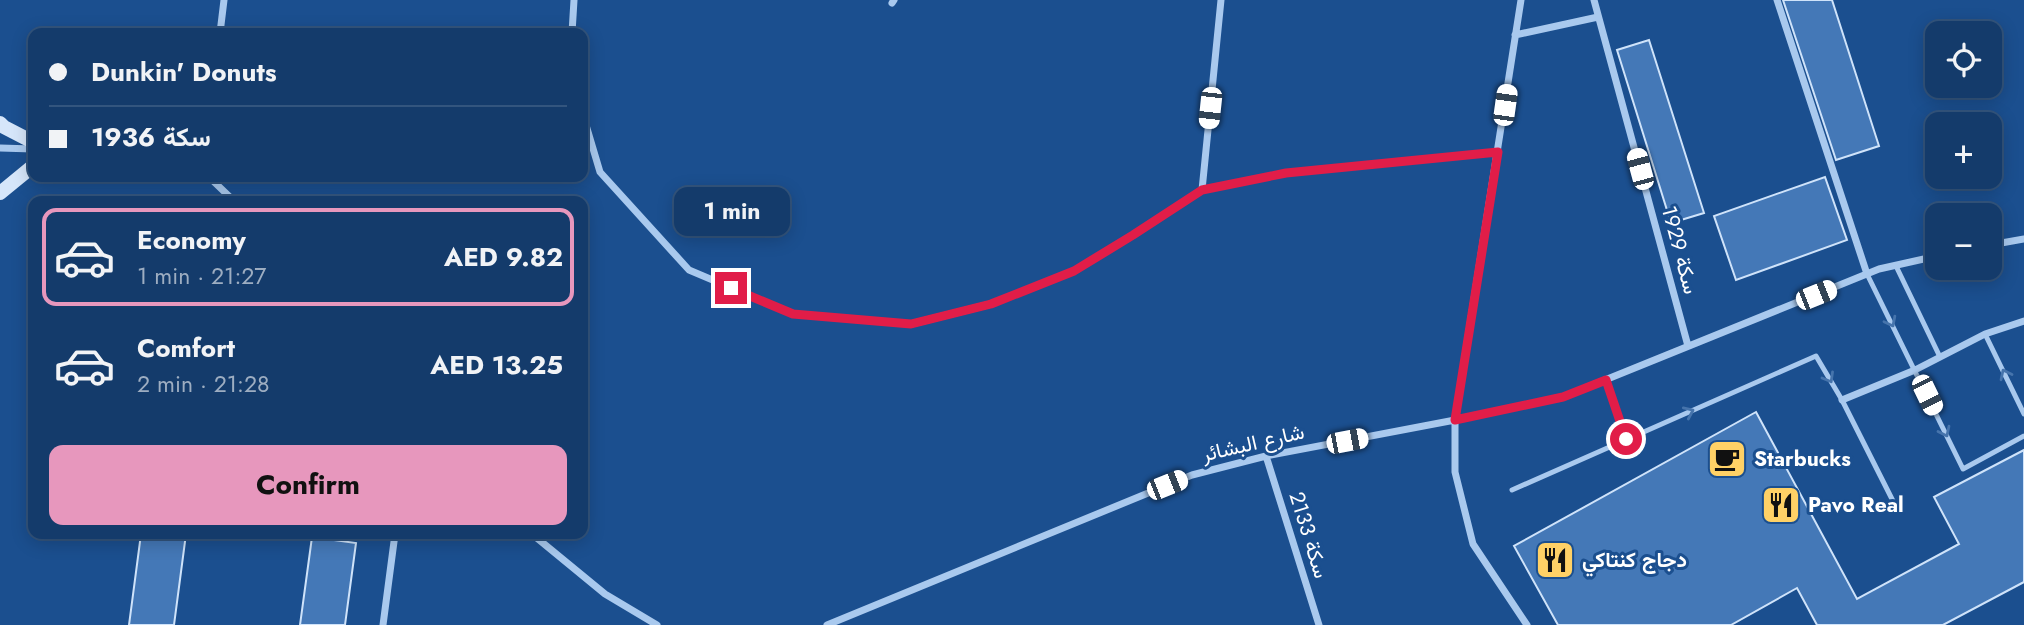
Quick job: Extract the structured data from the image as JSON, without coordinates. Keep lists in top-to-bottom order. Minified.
{"streets":{"street":["سكة 1929","شارع البشائر","سكة 2133"]},"crossings":[["سكة 1929","شارع البشائر"],["شارع البشائر","سكة 2133"]],"places":{"cafe":["Starbucks"],"restaurant":["Pavo Real","دجاج كنتاكي"]},"page":{"map_buttons":["+","−"],"banner":["Dunkin' Donuts","سكة 1936"],"bubble":"1 min","list":[{"name":"Economy","note":"1 min · 21:27","value":"AED 9.82"},{"name":"Comfort","note":"2 min · 21:28","value":"AED 13.25"}],"buttons":"Confirm"}}
